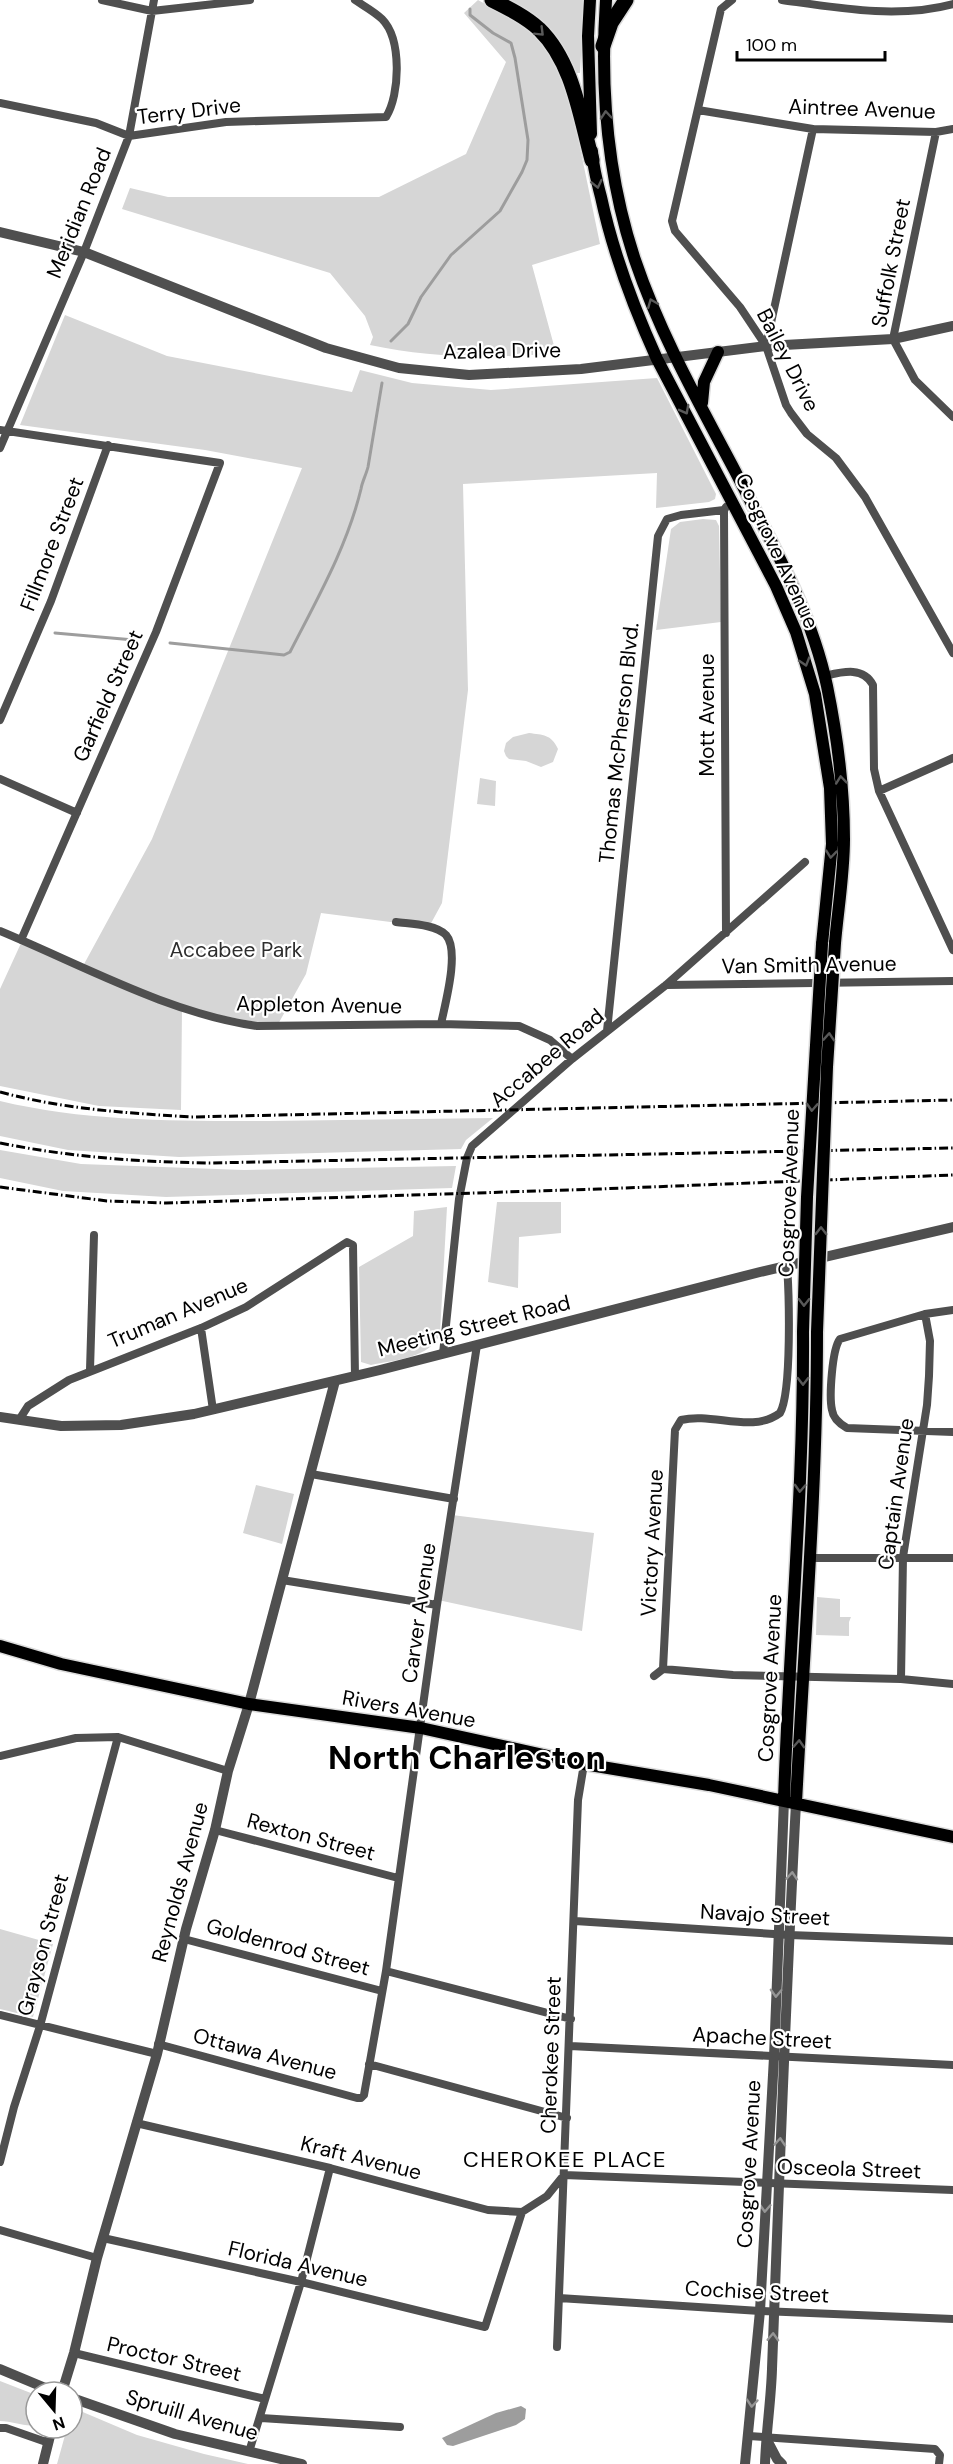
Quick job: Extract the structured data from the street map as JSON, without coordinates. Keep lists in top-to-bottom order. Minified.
{"streets":{"main road":["Cosgrove Avenue","Rivers Avenue"],"street":["Aintree Avenue","Terry Drive","Meridian Road","Suffolk Street","Azalea Drive","Bailey Drive","Fillmore Street","Garfield Street","Mott Avenue","Thomas McPherson Blvd.","Van Smith Avenue","Appleton Avenue","Accabee Road","Truman Avenue","Meeting Street Road","Captain Avenue","Victory Avenue","Carver Avenue","Rexton Street","Reynolds Avenue","Navajo Street","Grayson Street","Goldenrod Street","Apache Street","Ottawa Avenue","Cherokee Street","Kraft Avenue","Osceola Street","Florida Avenue","Cochise Street","Proctor Street","Spruill Avenue"]},"crossings":[["Aintree Avenue","Suffolk Street"],["Aintree Avenue","Bailey Drive"],["Terry Drive","Meridian Road"],["Meridian Road","Azalea Drive"],["Suffolk Street","Azalea Drive"],["Azalea Drive","Bailey Drive"],["Azalea Drive","Cosgrove Avenue"],["Fillmore Street","Garfield Street"],["Cosgrove Avenue","Rivers Avenue"],["Cosgrove Avenue","Navajo Street"],["Cosgrove Avenue","Apache Street"],["Cosgrove Avenue","Osceola Street"],["Cosgrove Avenue","Cochise Street"],["Garfield Street","Appleton Avenue"],["Mott Avenue","Thomas McPherson Blvd."],["Mott Avenue","Accabee Road"],["Thomas McPherson Blvd.","Accabee Road"],["Van Smith Avenue","Accabee Road"],["Appleton Avenue","Accabee Road"],["Accabee Road","Meeting Street Road"],["Truman Avenue","Meeting Street Road"],["Meeting Street Road","Victory Avenue"],["Meeting Street Road","Carver Avenue"],["Meeting Street Road","Reynolds Avenue"],["Carver Avenue","Rivers Avenue"],["Carver Avenue","Rexton Street"],["Carver Avenue","Goldenrod Street"],["Carver Avenue","Ottawa Avenue"],["Rivers Avenue","Reynolds Avenue"],["Rivers Avenue","Cherokee Street"],["Rexton Street","Reynolds Avenue"],["Reynolds Avenue","Goldenrod Street"],["Reynolds Avenue","Ottawa Avenue"],["Reynolds Avenue","Kraft Avenue"],["Reynolds Avenue","Florida Avenue"],["Reynolds Avenue","Proctor Street"],["Navajo Street","Cherokee Street"],["Grayson Street","Ottawa Avenue"],["Goldenrod Street","Cherokee Street"],["Apache Street","Cherokee Street"],["Ottawa Avenue","Cherokee Street"],["Cherokee Street","Osceola Street"],["Cherokee Street","Cochise Street"],["Kraft Avenue","Florida Avenue"]],"districts":["North Charleston","CHEROKEE PLACE"],"parks":["Accabee Park"],"scale_bar":"100 m","north":"bottom"}
